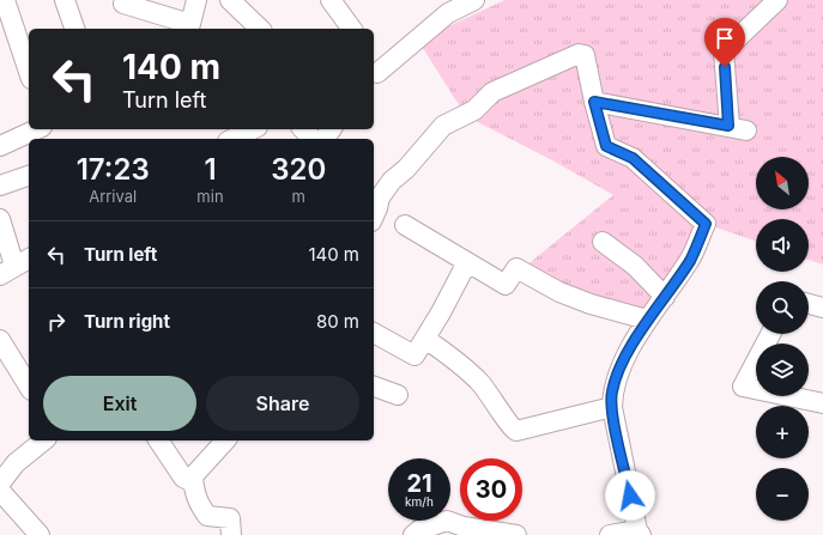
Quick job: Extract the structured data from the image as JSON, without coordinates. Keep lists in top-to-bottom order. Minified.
{"north":"top left","page":{"turn":["140 m","Turn left"],"eta":["17:23","Arrival","1","min","320","m"],"map_buttons":["+","−"],"list":[{"name":"Turn left","value":"140 m"},{"name":"Turn right","value":"80 m"}],"buttons":["Exit","Share"],"speed":"21 km/h","limit":"30"}}
